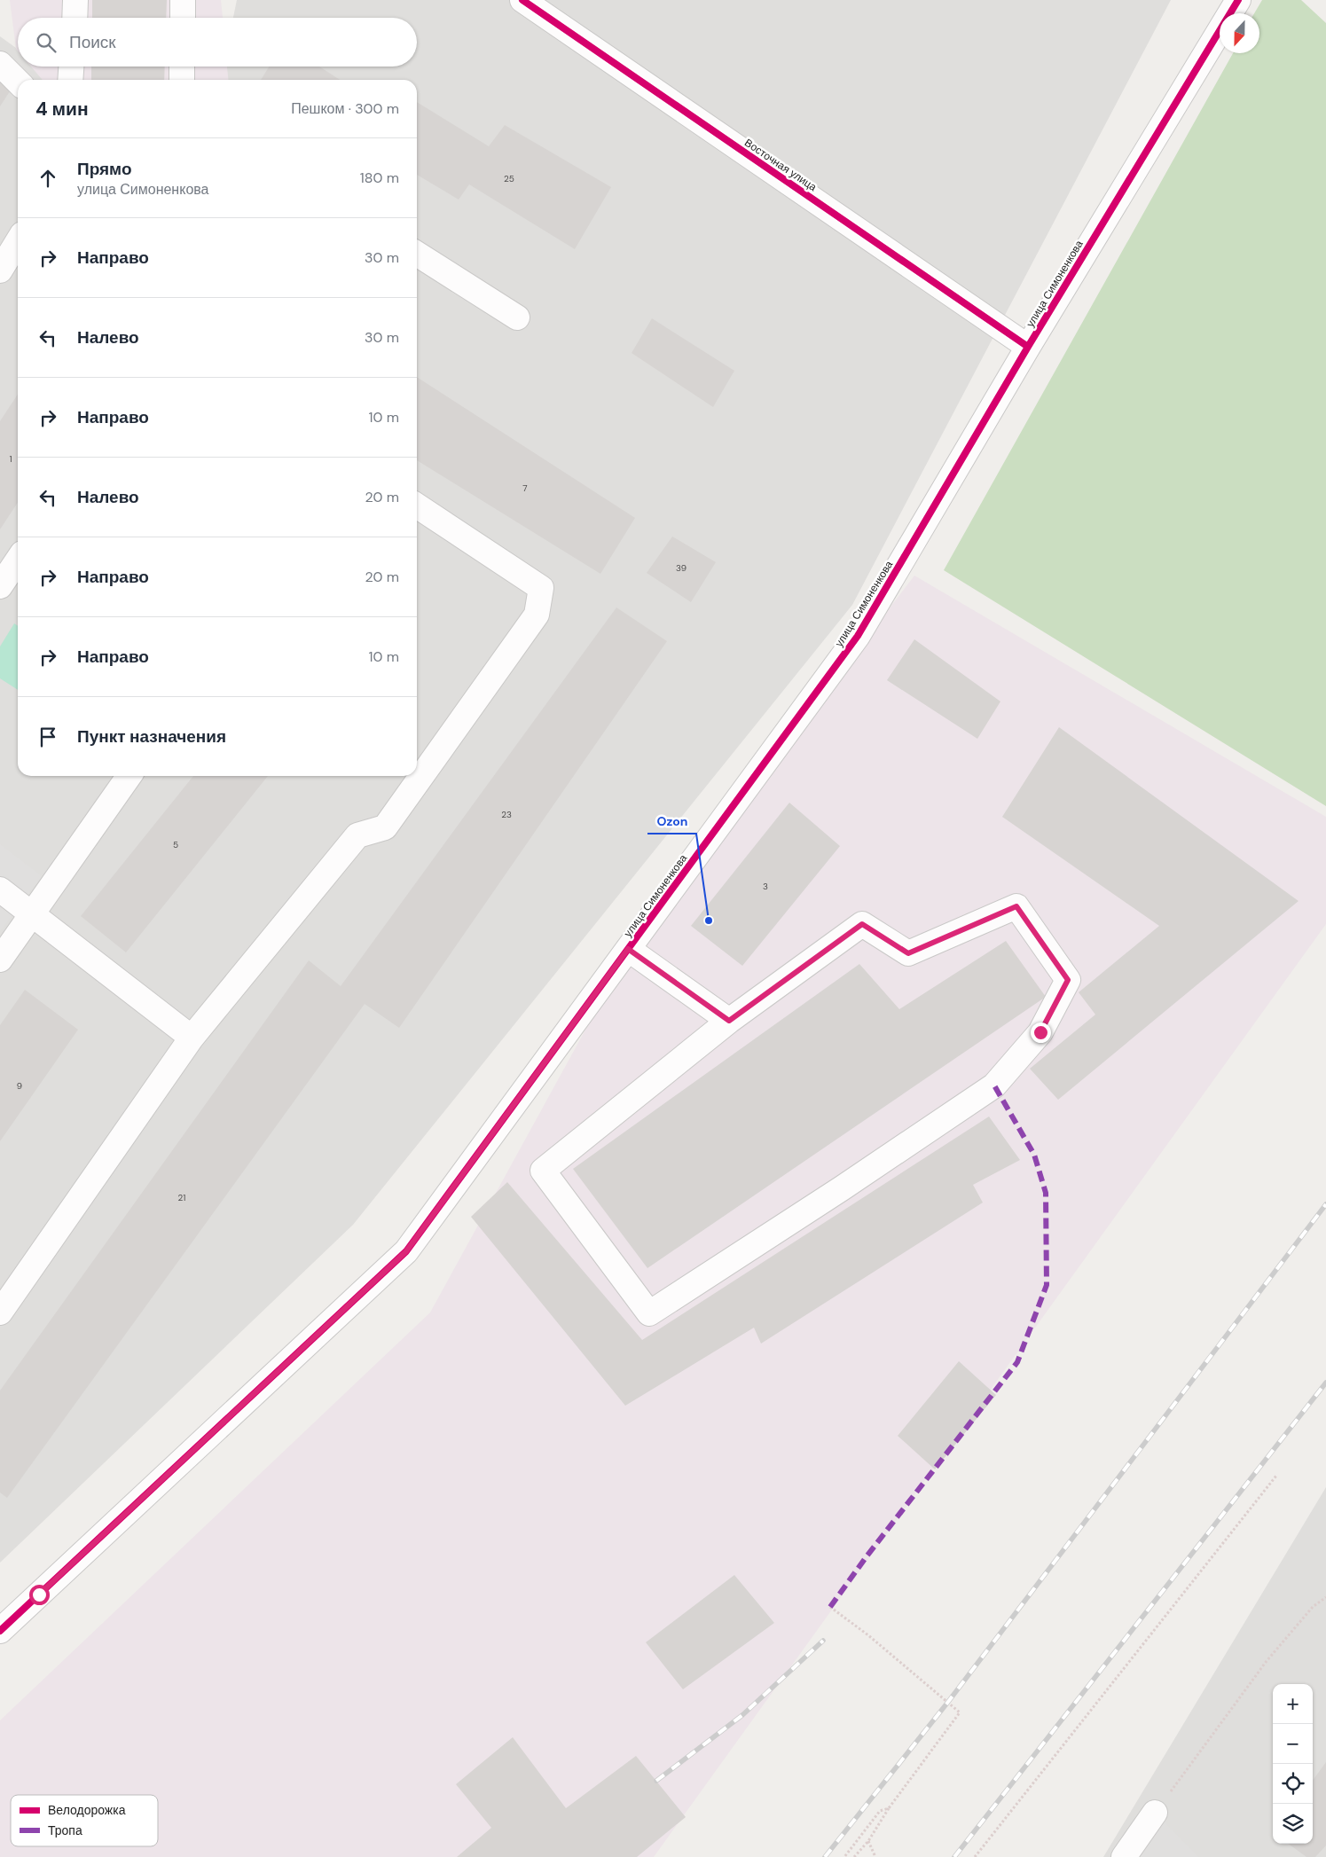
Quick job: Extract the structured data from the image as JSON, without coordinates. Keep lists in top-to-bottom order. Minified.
{"streets":{"street":["Восточная улица","улица Симоненкова"]},"crossings":[["Восточная улица","улица Симоненкова"]],"places":["Ozon"],"house_numbers":["25","1","7","39","23","5","3","9","21"],"legend":["Велодорожка","Тропа"],"north":"bottom","page":{"search":"Поиск","heading":["4 мин","Пешком · 300 m"],"list":[["Прямо","улица Симоненкова","180 m"],["Направо","30 m"],["Налево","30 m"],["Направо","10 m"],["Налево","20 m"],["Направо","20 m"],["Направо","10 m"],"Пункт назначения"],"map_buttons":["+","−"]}}
